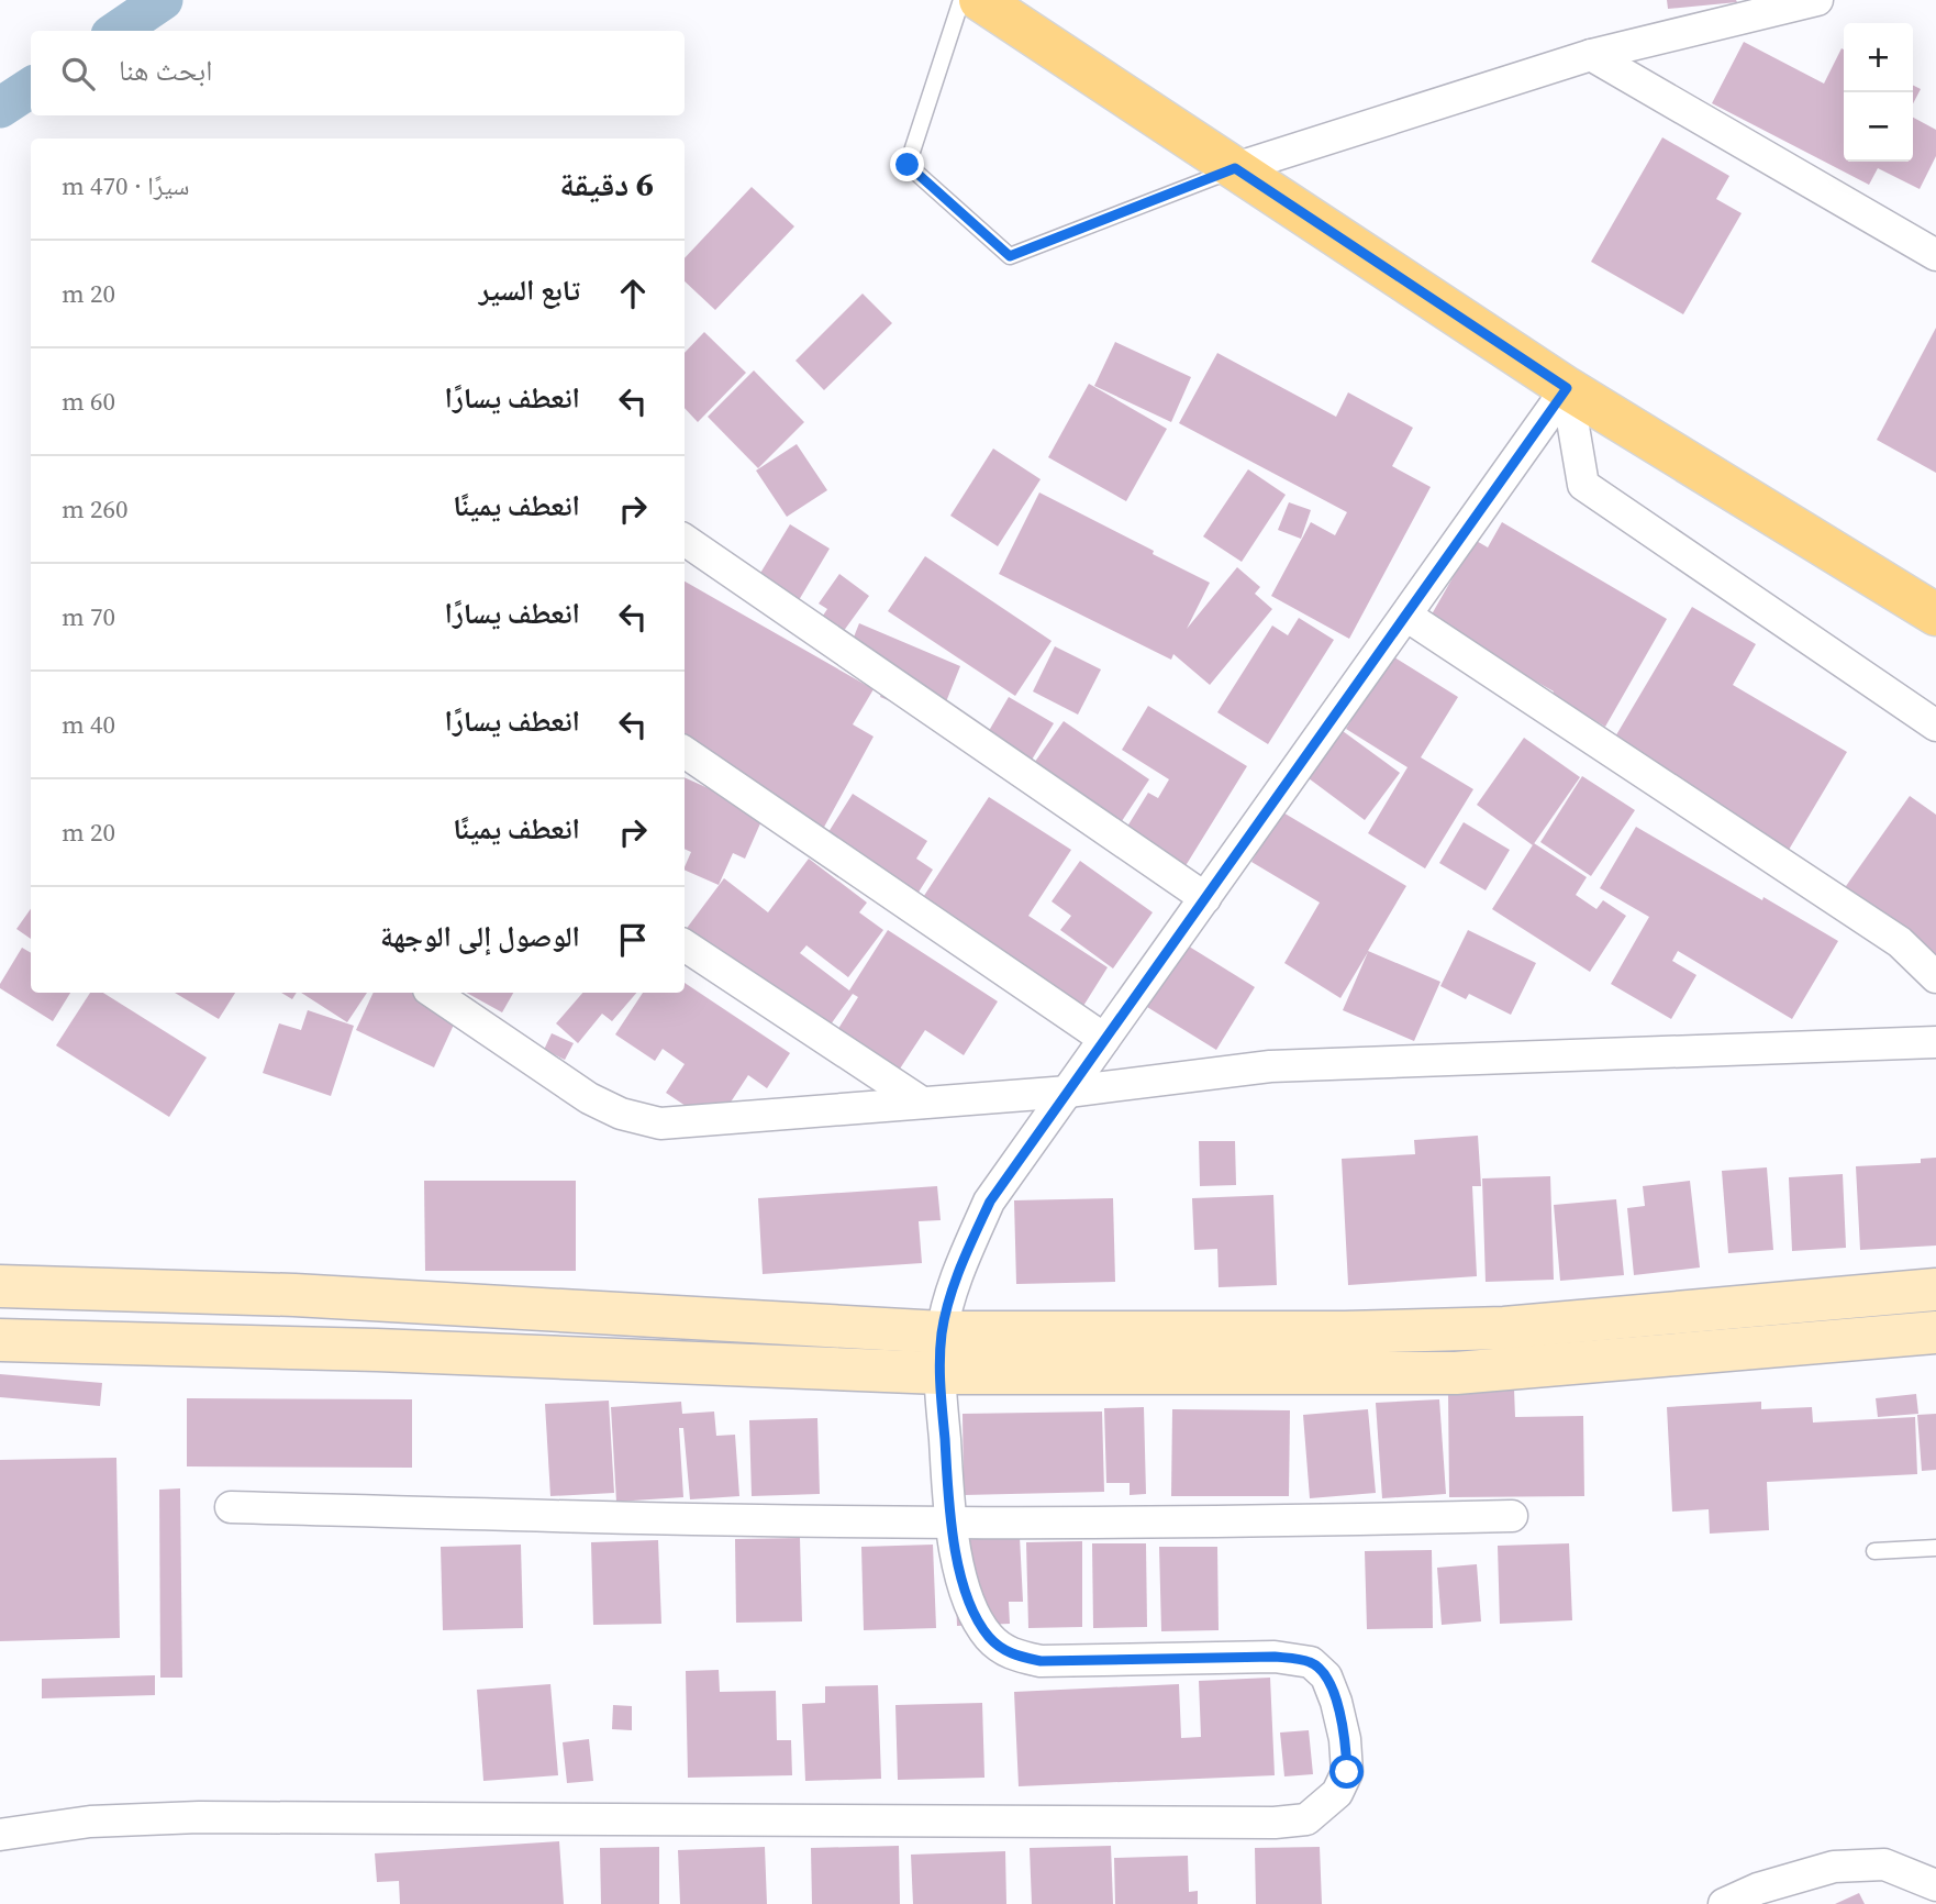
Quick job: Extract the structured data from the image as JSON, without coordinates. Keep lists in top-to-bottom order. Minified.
{"page":{"map_buttons":["+","−"],"search":"ابحث هنا","heading":["6 دقيقة","سيرًا · 470 m"],"list":[["تابع السير","20 m"],["انعطف يسارًا","60 m"],["انعطف يمينًا","260 m"],["انعطف يسارًا","70 m"],["انعطف يسارًا","40 m"],["انعطف يمينًا","20 m"],"الوصول إلى الوجهة"]}}
